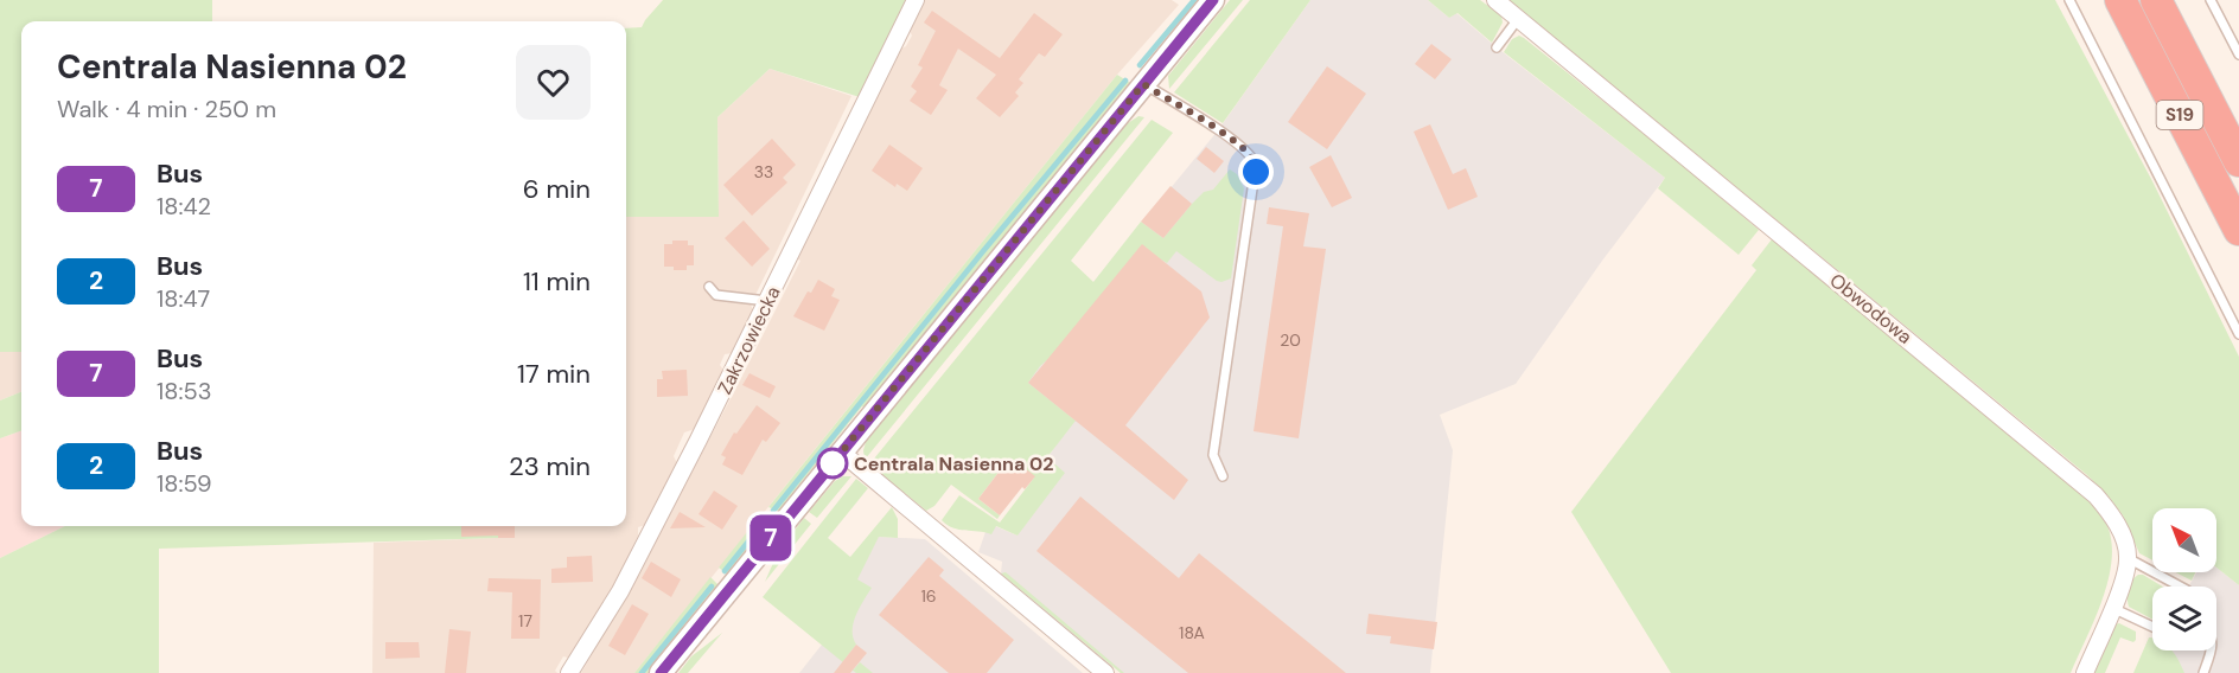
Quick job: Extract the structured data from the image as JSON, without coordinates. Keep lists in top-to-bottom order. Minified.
{"streets":{"highway":["S19"],"street":["Obwodowa","Zakrzowiecka"]},"places":["Centrala Nasienna 02"],"lines":["bus line 7"],"house_numbers":["33","20","16","17","18A"],"north":"top left","page":{"on_map":"7","heading":["Centrala Nasienna 02","Walk · 4 min · 250 m"],"list":[{"mark":"7","name":"Bus","note":"18:42","value":"6 min"},{"mark":"2","name":"Bus","note":"18:47","value":"11 min"},{"mark":"7","name":"Bus","note":"18:53","value":"17 min"},{"mark":"2","name":"Bus","note":"18:59","value":"23 min"}]}}
